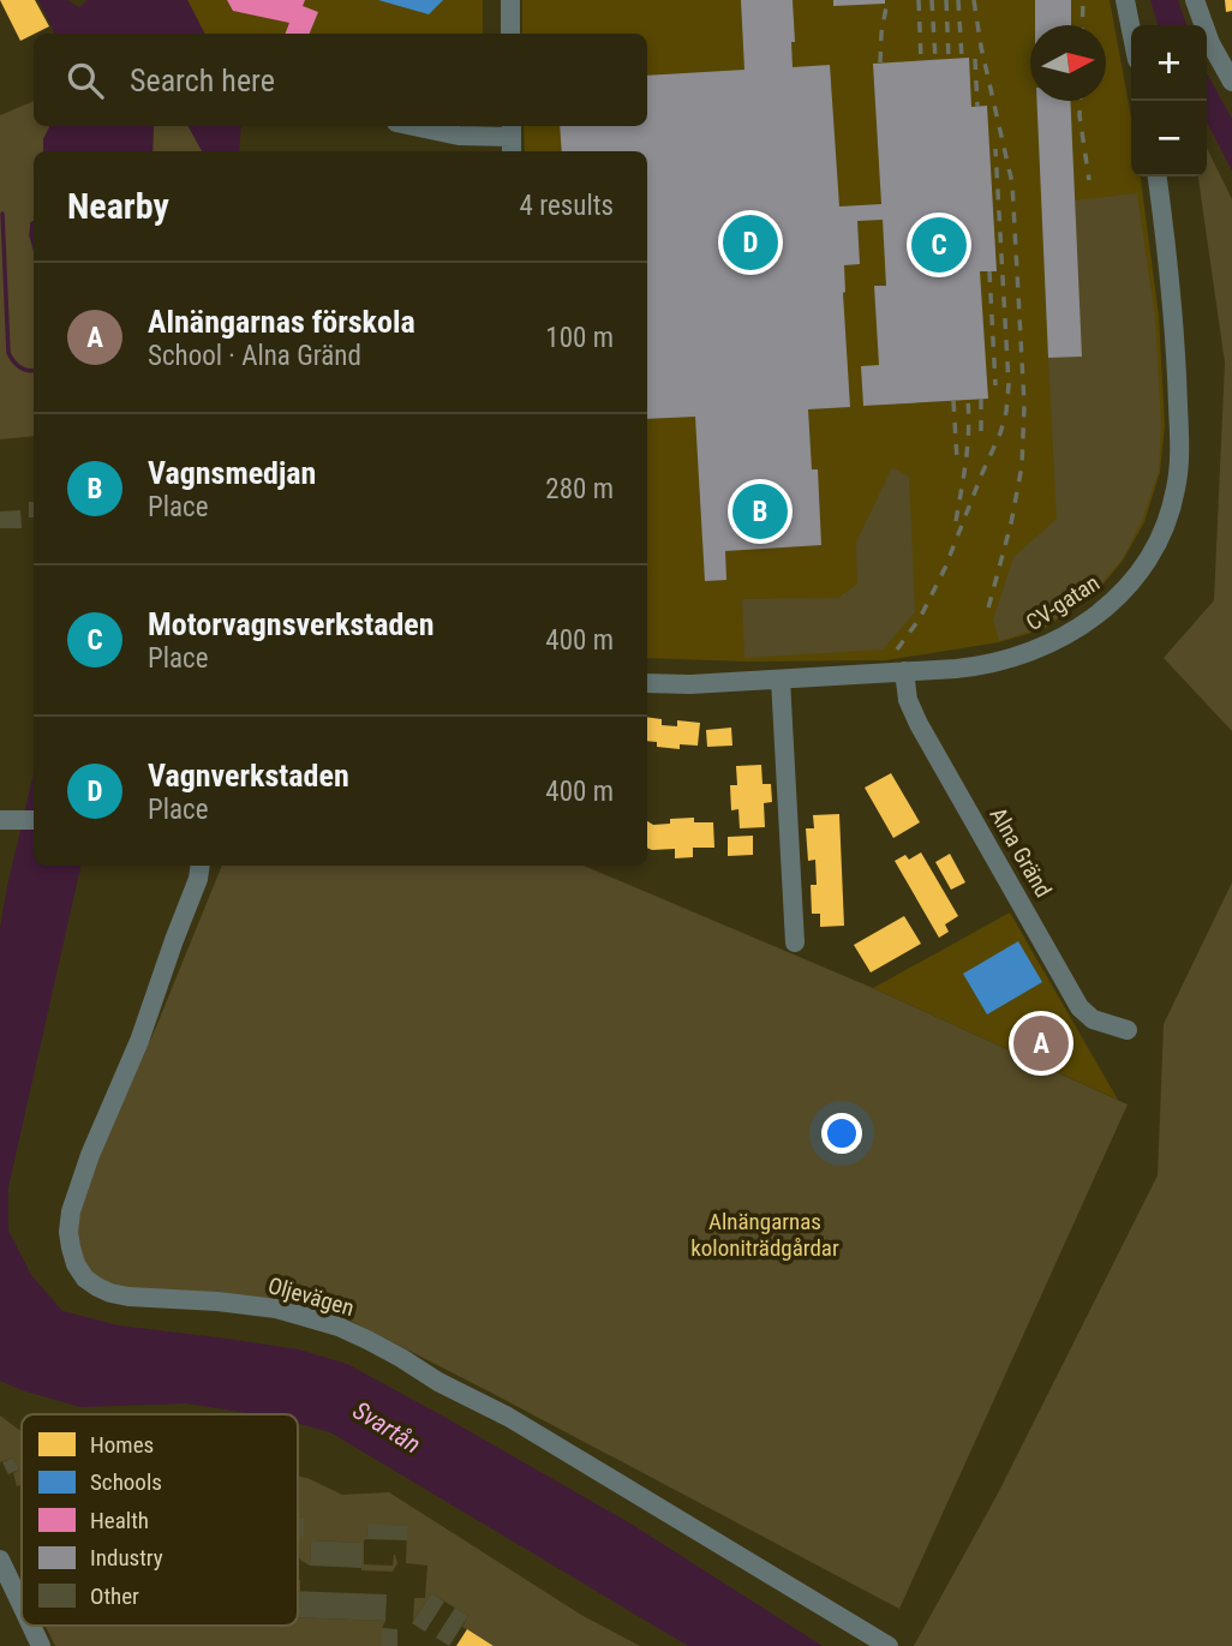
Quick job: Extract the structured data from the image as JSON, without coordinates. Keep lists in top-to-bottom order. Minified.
{"streets":{"street":["CV-gatan","Alna Gränd","Oljevägen"]},"crossings":[["CV-gatan","Alna Gränd"]],"water":["Svartån"],"parks":["Alnängarnas koloniträdgårdar"],"legend":["Homes","Schools","Health","Industry","Other"],"north":"right","page":{"map_buttons":["+","−"],"search":"Search here","heading":["Nearby","4 results"],"pins":["D","C","B","A"],"list":[{"mark":"A","name":"Alnängarnas förskola","note":"School · Alna Gränd","value":"100 m"},{"mark":"B","name":"Vagnsmedjan","note":"Place","value":"280 m"},{"mark":"C","name":"Motorvagnsverkstaden","note":"Place","value":"400 m"},{"mark":"D","name":"Vagnverkstaden","note":"Place","value":"400 m"}]}}
